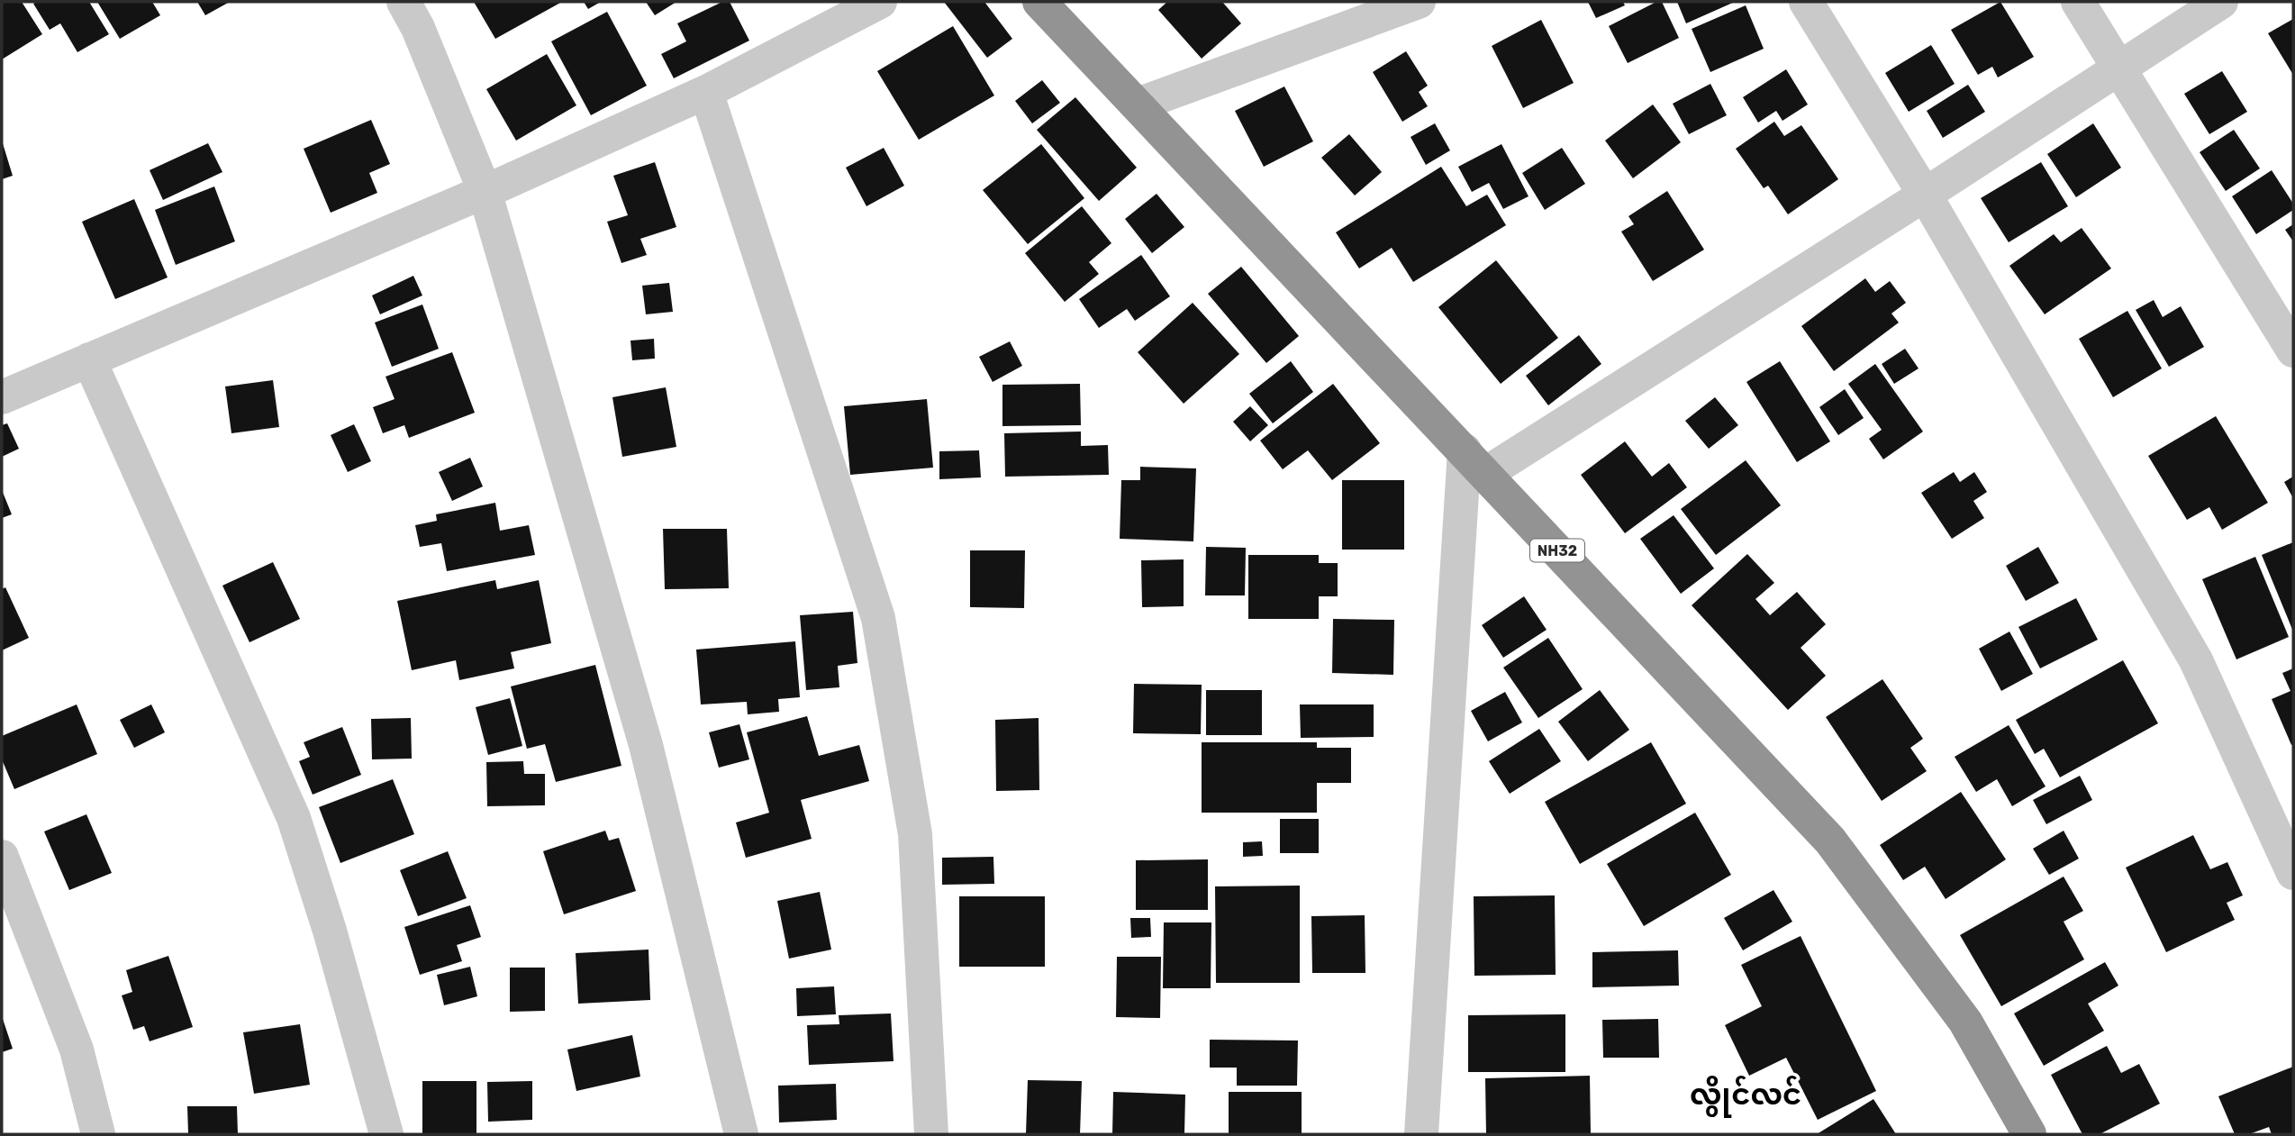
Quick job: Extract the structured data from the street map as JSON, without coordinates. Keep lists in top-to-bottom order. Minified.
{"streets":{"highway":["NH32"]},"districts":["လွိုင်လင်"]}
